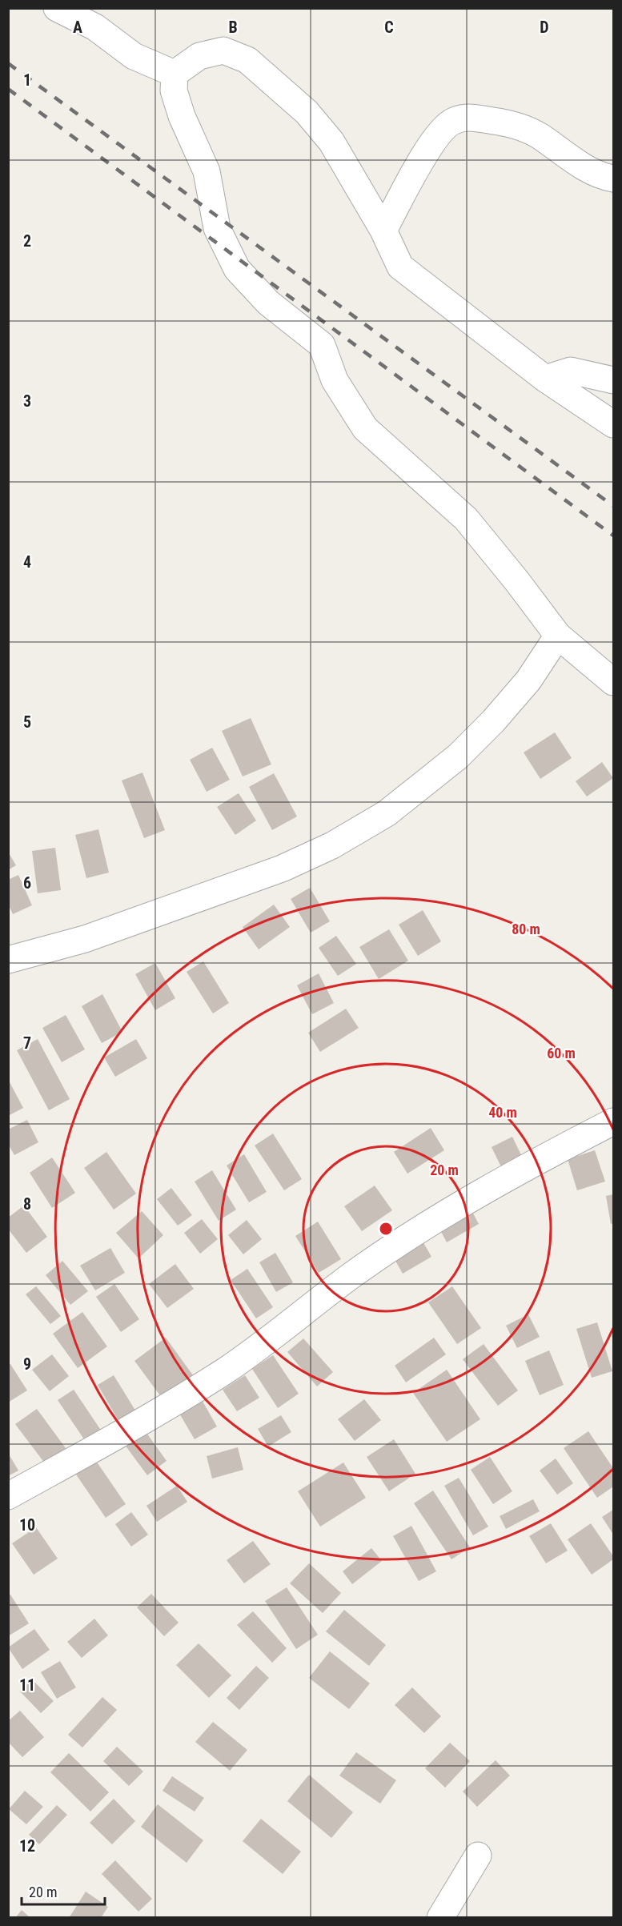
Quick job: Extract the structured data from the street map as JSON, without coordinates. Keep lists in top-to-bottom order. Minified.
{"scale_bar":"20 m","grid":{"columns":["A","B","C","D"],"rows":["1","2","3","4","5","6","7","8","9","10","11","12"]},"rings":["80 m","60 m","40 m","20 m"]}
